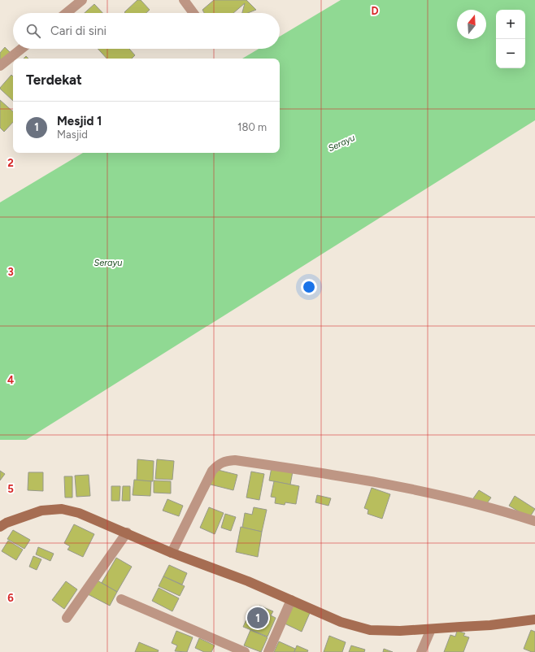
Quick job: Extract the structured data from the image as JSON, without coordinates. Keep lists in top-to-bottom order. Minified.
{"water":["Serayu"],"north":"top","page":{"map_buttons":["+","−"],"search":"Cari di sini","heading":"Terdekat","list":[{"mark":"1","name":"Mesjid 1","note":"Masjid","value":"180 m"}],"pins":"1"},"grid":{"columns":["D"],"rows":["2","3","4","5","6"]}}
